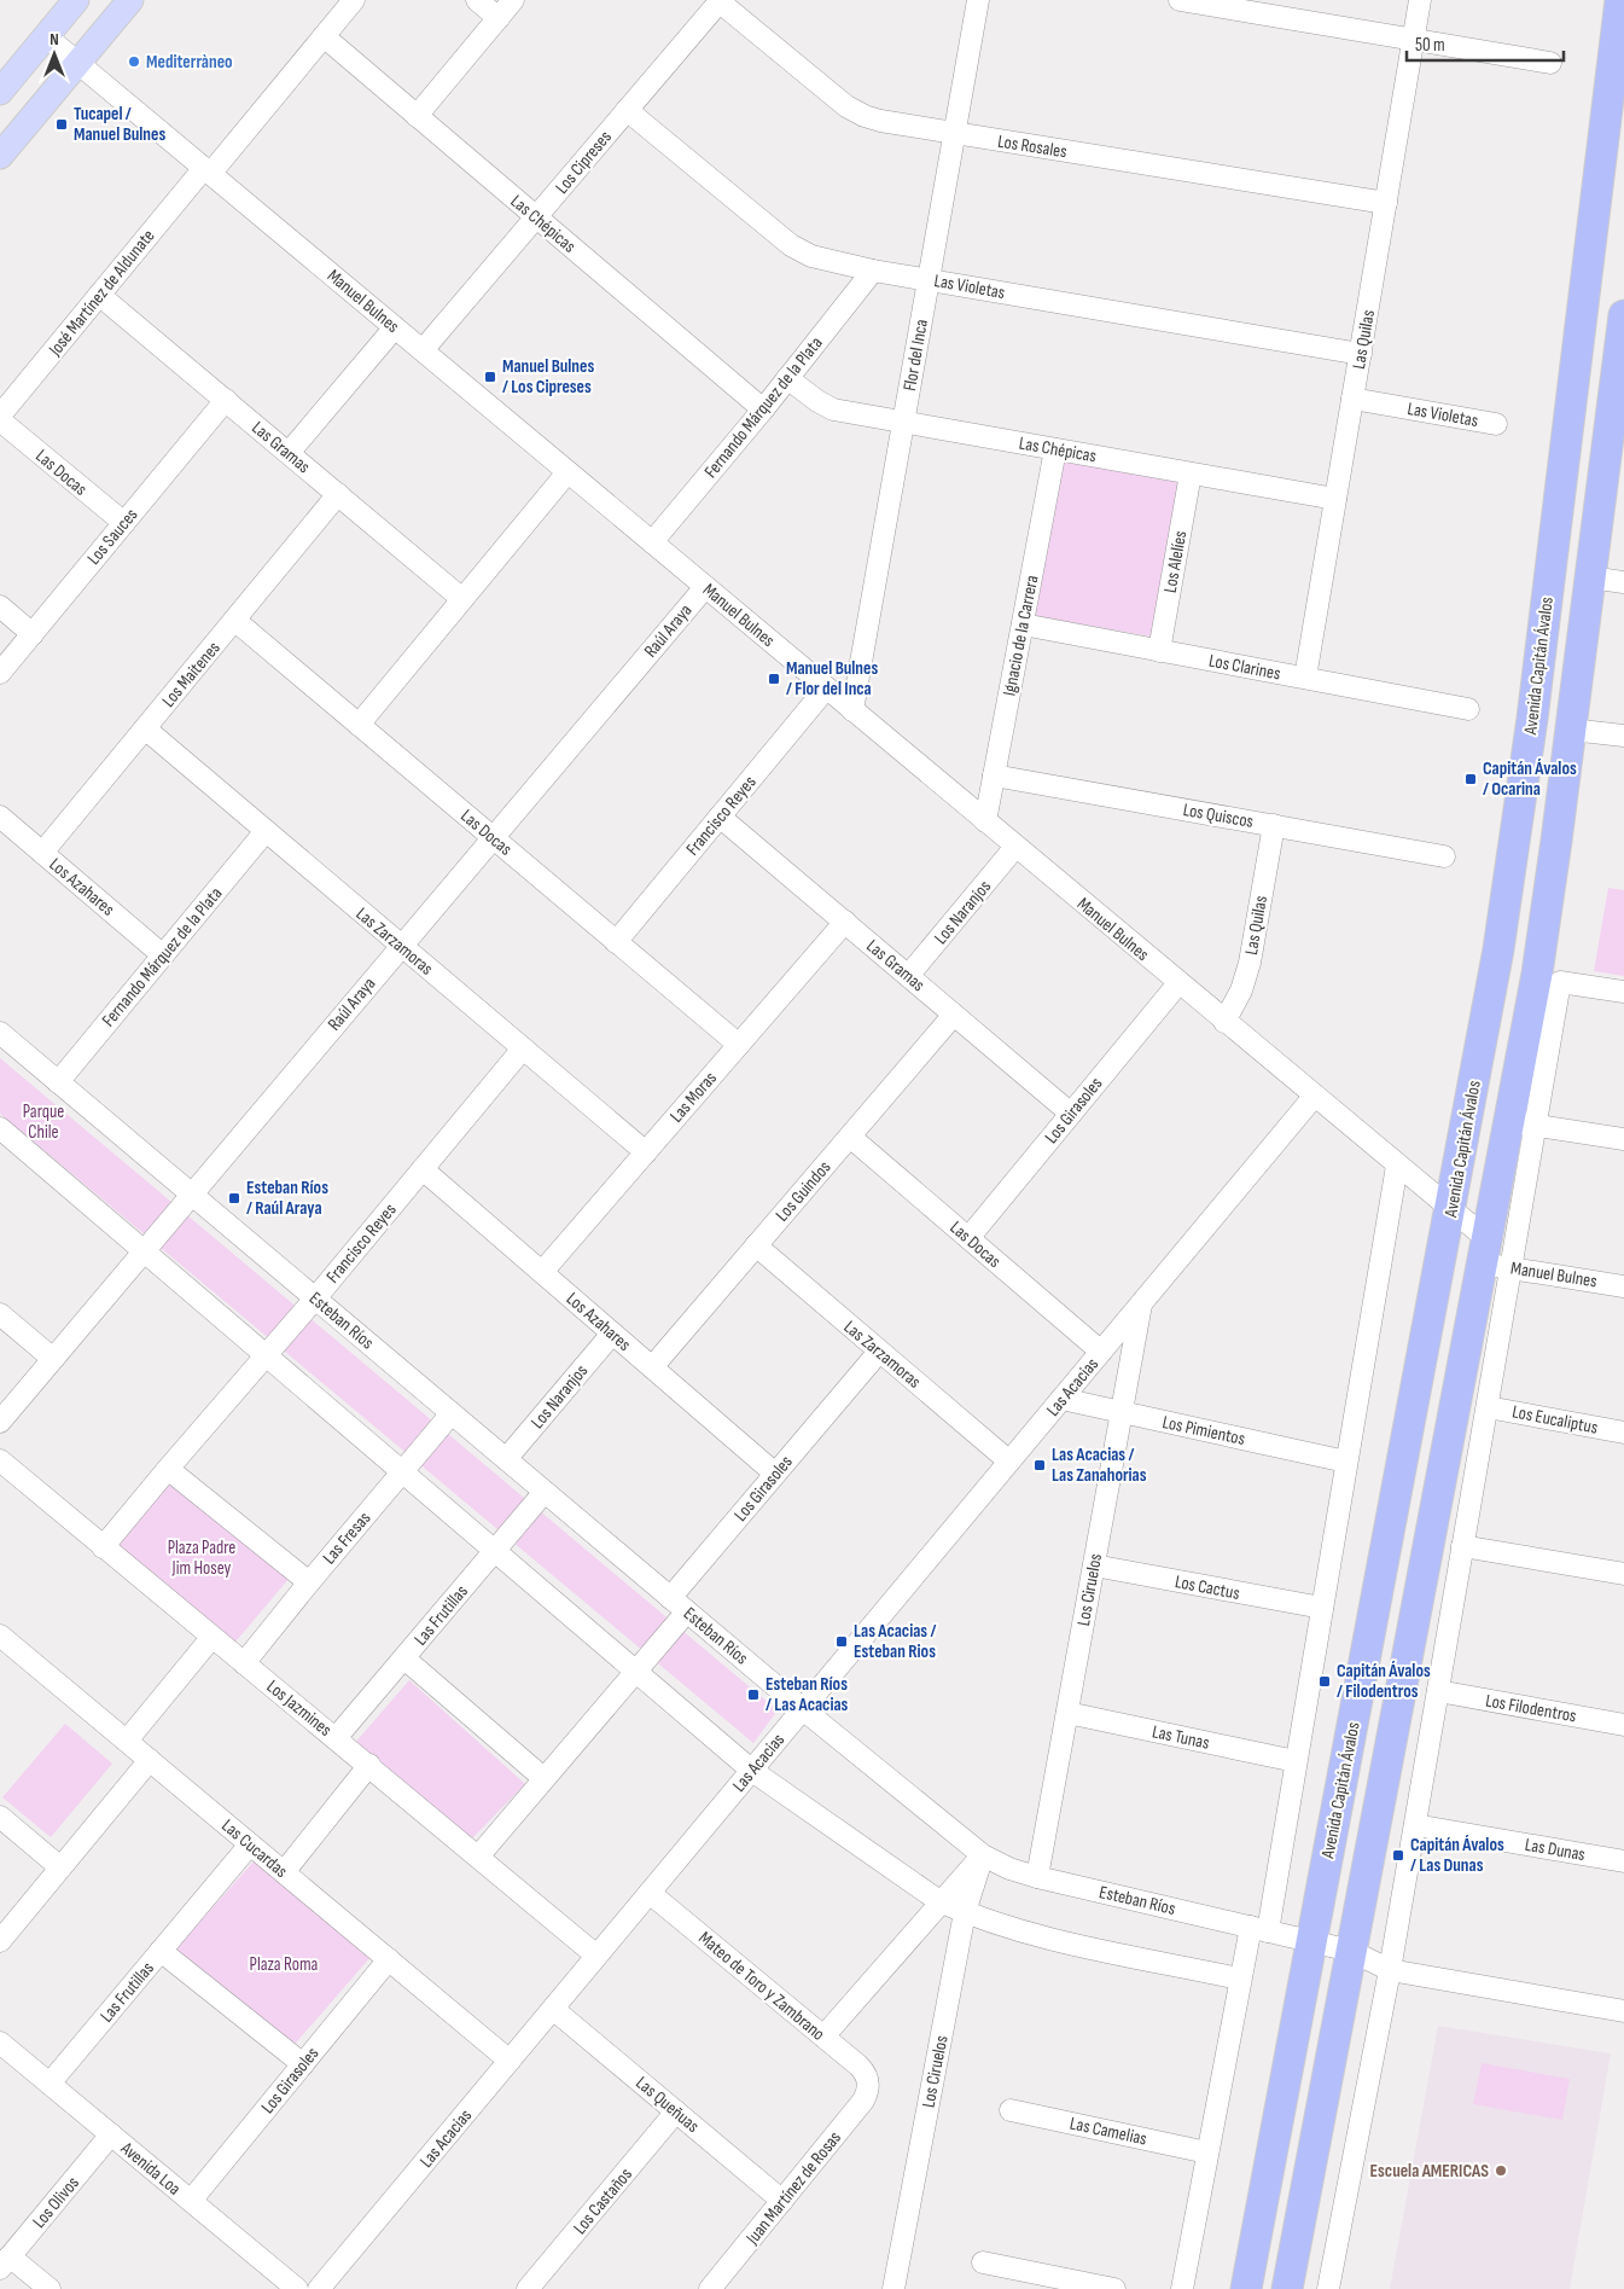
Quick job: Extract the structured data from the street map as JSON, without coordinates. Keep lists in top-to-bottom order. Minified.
{"streets":{"highway":["Avenida Capitán Ávalos"],"street":["Los Rosales","Los Cipreses","Las Chépicas","Las Violetas","José Martínez de Aldunate","Manuel Bulnes","Las Quilas","Flor del Inca","Fernando Márquez de la Plata","Las Gramas","Las Docas","Los Sauces","Los Alelíes","Raúl Araya","Ignacio de la Carrera","Los Clarines","Los Maitenes","Francisco Reyes","Los Quiscos","Los Azahares","Los Naranjos","Las Zarzamoras","Las Moras","Los Girasoles","Los Guindos","Esteban Ríos","Las Acacias","Los Eucaliptus","Los Pimientos","Las Fresas","Los Cactus","Los Ciruelos","Las Frutillas","Los Jazmines","Los Filodentros","Las Tunas","Las Cucardas","Las Dunas","Mateo de Toro y Zambrano","Las Queñuas","Las Camelias","Avenida Loa","Juan Martínez de Rosas","Los Castaños","Los Olivos"]},"crossings":[["Los Rosales","Los Cipreses"],["Los Rosales","Las Quilas"],["Los Rosales","Flor del Inca"],["Los Cipreses","Las Chépicas"],["Los Cipreses","Las Violetas"],["Los Cipreses","Manuel Bulnes"],["Las Chépicas","José Martínez de Aldunate"],["Las Chépicas","Las Quilas"],["Las Chépicas","Flor del Inca"],["Las Chépicas","Fernando Márquez de la Plata"],["Las Chépicas","Los Alelíes"],["Las Chépicas","Ignacio de la Carrera"],["Las Violetas","Las Quilas"],["Las Violetas","Flor del Inca"],["Las Violetas","Fernando Márquez de la Plata"],["José Martínez de Aldunate","Manuel Bulnes"],["José Martínez de Aldunate","Las Gramas"],["José Martínez de Aldunate","Las Docas"],["Manuel Bulnes","Las Quilas"],["Manuel Bulnes","Flor del Inca"],["Manuel Bulnes","Fernando Márquez de la Plata"],["Manuel Bulnes","Raúl Araya"],["Manuel Bulnes","Ignacio de la Carrera"],["Manuel Bulnes","Avenida Capitán Ávalos"],["Manuel Bulnes","Francisco Reyes"],["Manuel Bulnes","Los Naranjos"],["Manuel Bulnes","Los Girasoles"],["Manuel Bulnes","Las Acacias"],["Las Quilas","Los Clarines"],["Las Quilas","Los Quiscos"],["Fernando Márquez de la Plata","Los Azahares"],["Fernando Márquez de la Plata","Las Zarzamoras"],["Fernando Márquez de la Plata","Esteban Ríos"],["Las Gramas","Los Sauces"],["Las Gramas","Los Maitenes"],["Las Gramas","Francisco Reyes"],["Las Gramas","Los Naranjos"],["Las Gramas","Las Moras"],["Las Gramas","Los Girasoles"],["Las Gramas","Los Guindos"],["Las Docas","Los Sauces"],["Las Docas","Raúl Araya"],["Las Docas","Los Maitenes"],["Las Docas","Francisco Reyes"],["Las Docas","Las Moras"],["Las Docas","Los Girasoles"],["Las Docas","Los Guindos"],["Las Docas","Las Acacias"],["Los Alelíes","Los Clarines"],["Raúl Araya","Las Zarzamoras"],["Raúl Araya","Esteban Ríos"],["Ignacio de la Carrera","Los Clarines"],["Ignacio de la Carrera","Los Quiscos"],["Avenida Capitán Ávalos","Esteban Ríos"],["Los Maitenes","Los Azahares"],["Los Maitenes","Las Zarzamoras"],["Francisco Reyes","Los Azahares"],["Francisco Reyes","Las Zarzamoras"],["Francisco Reyes","Esteban Ríos"],["Francisco Reyes","Los Jazmines"],["Los Azahares","Los Naranjos"],["Los Azahares","Las Moras"],["Los Azahares","Los Girasoles"],["Los Azahares","Los Guindos"],["Los Naranjos","Esteban Ríos"],["Las Zarzamoras","Las Moras"],["Las Zarzamoras","Los Girasoles"],["Las Zarzamoras","Los Guindos"],["Las Zarzamoras","Las Acacias"],["Los Girasoles","Esteban Ríos"],["Los Girasoles","Las Cucardas"],["Los Girasoles","Avenida Loa"],["Esteban Ríos","Las Acacias"],["Esteban Ríos","Las Fresas"],["Esteban Ríos","Los Ciruelos"],["Esteban Ríos","Las Frutillas"],["Las Acacias","Los Pimientos"],["Las Acacias","Los Ciruelos"],["Las Acacias","Los Jazmines"],["Las Acacias","Las Cucardas"],["Las Acacias","Mateo de Toro y Zambrano"],["Las Acacias","Las Queñuas"],["Los Pimientos","Los Ciruelos"],["Las Fresas","Los Jazmines"],["Los Cactus","Los Ciruelos"],["Los Ciruelos","Las Tunas"],["Las Frutillas","Los Jazmines"],["Las Frutillas","Las Cucardas"],["Las Frutillas","Avenida Loa"],["Mateo de Toro y Zambrano","Juan Martínez de Rosas"],["Las Queñuas","Juan Martínez de Rosas"],["Las Queñuas","Los Castaños"],["Avenida Loa","Los Olivos"]],"parks":["Parque Chile","Plaza Padre Jim Hosey","Plaza Roma"],"places":{"other":["Mediterràneo","Escuela AMERICAS"],"transit":["Tucapel / Manuel Bulnes","Manuel Bulnes / Los Cipreses","Manuel Bulnes / Flor del Inca","Capitán Ávalos / Ocarina","Esteban Ríos / Raúl Araya","Las Acacias / Las Zanahorias","Las Acacias / Esteban Rios","Capitán Ávalos / Filodentros","Esteban Ríos / Las Acacias","Capitán Ávalos / Las Dunas"]},"scale_bar":"50 m","north":"top"}
